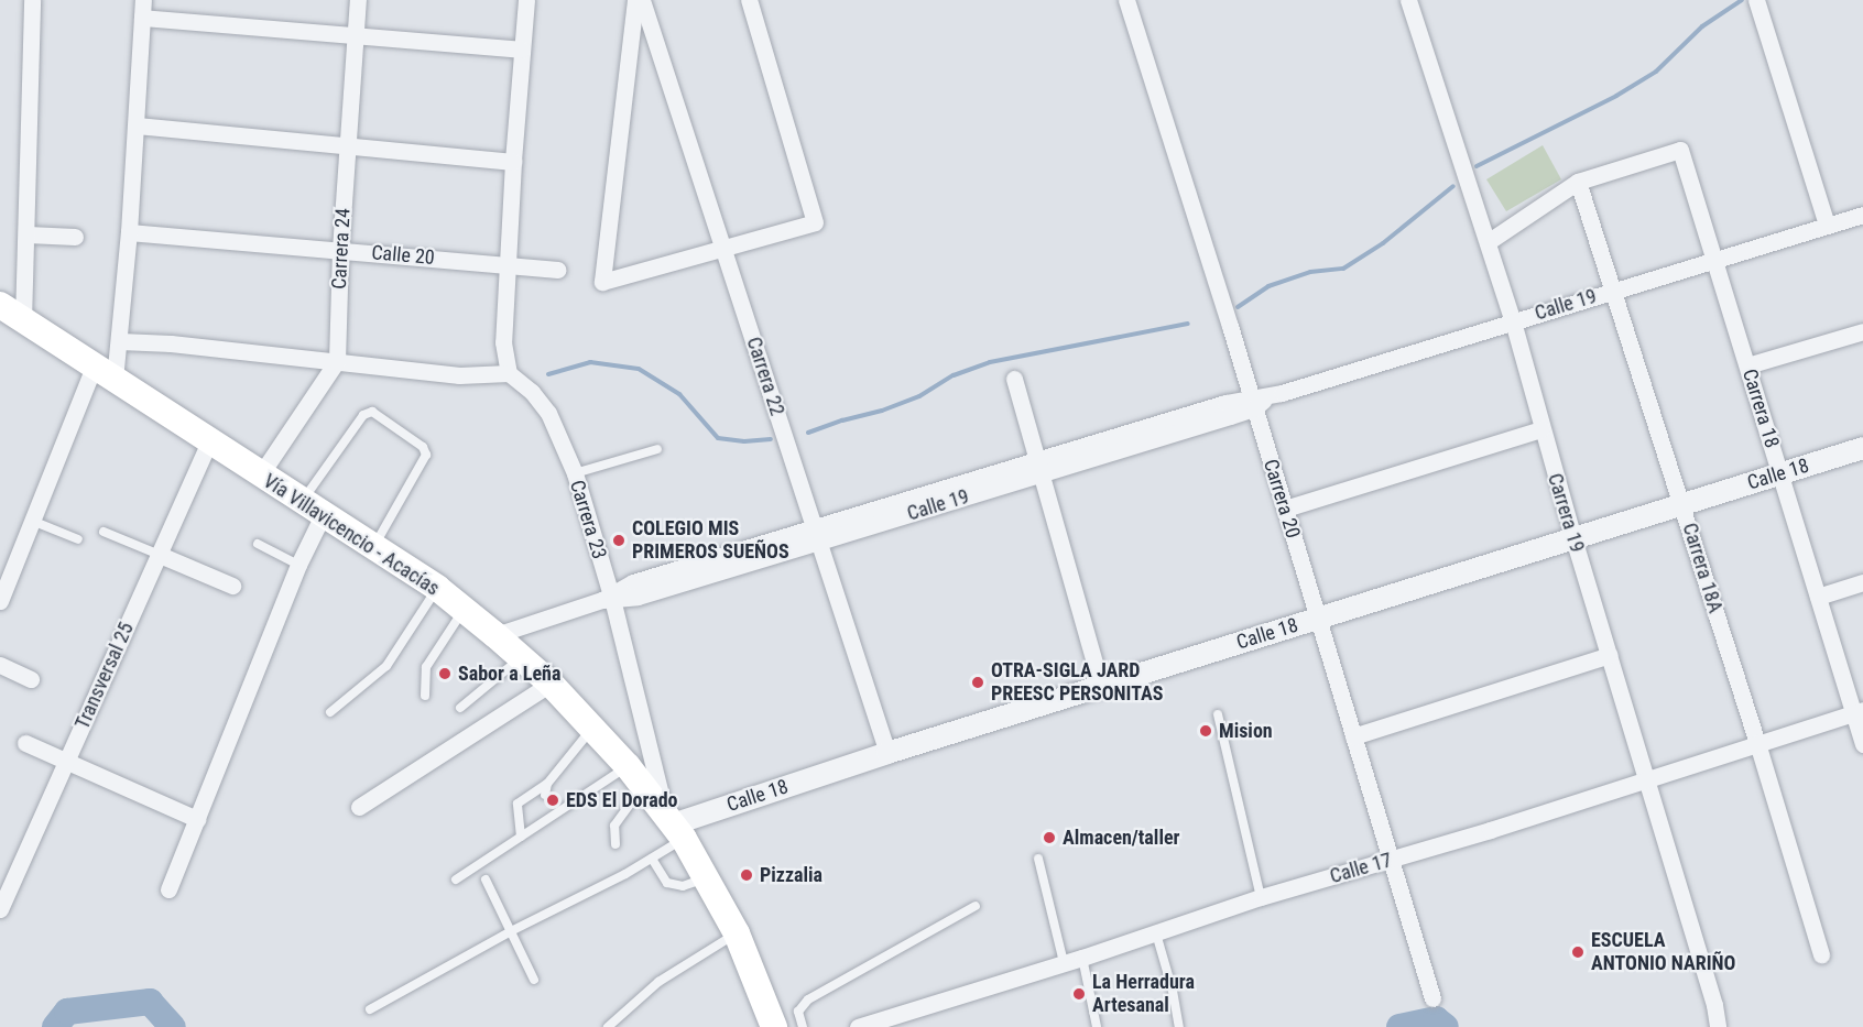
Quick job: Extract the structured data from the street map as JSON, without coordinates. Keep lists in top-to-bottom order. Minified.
{"streets":{"main road":["Carrera 23","Vía Villavicencio - Acacías"],"street":["Carrera 24","Calle 20","Calle 19","Carrera 22","Carrera 18","Calle 18","Carrera 20","Carrera 19","Carrera 18A","Transversal 25","Calle 17"]},"crossings":[["Carrera 24","Calle 20"],["Calle 19","Carrera 22"],["Calle 19","Carrera 18"],["Calle 19","Carrera 20"],["Calle 19","Carrera 19"],["Calle 19","Carrera 23"],["Calle 19","Vía Villavicencio - Acacías"],["Calle 19","Carrera 18A"],["Carrera 22","Calle 18"],["Carrera 18","Calle 18"],["Carrera 18","Carrera 18A"],["Carrera 18","Calle 17"],["Calle 18","Carrera 20"],["Calle 18","Carrera 19"],["Calle 18","Carrera 23"],["Calle 18","Vía Villavicencio - Acacías"],["Calle 18","Carrera 18A"],["Carrera 20","Calle 17"],["Carrera 19","Calle 17"],["Carrera 23","Vía Villavicencio - Acacías"],["Vía Villavicencio - Acacías","Transversal 25"],["Carrera 18A","Calle 17"]],"places":["COLEGIO MIS PRIMEROS SUEÑOS","Sabor a Leña","OTRA-SIGLA JARD PREESC PERSONITAS","Mision","EDS El Dorado","Almacen/taller","Pizzalia","ESCUELA ANTONIO NARIÑO","La Herradura Artesanal"]}
